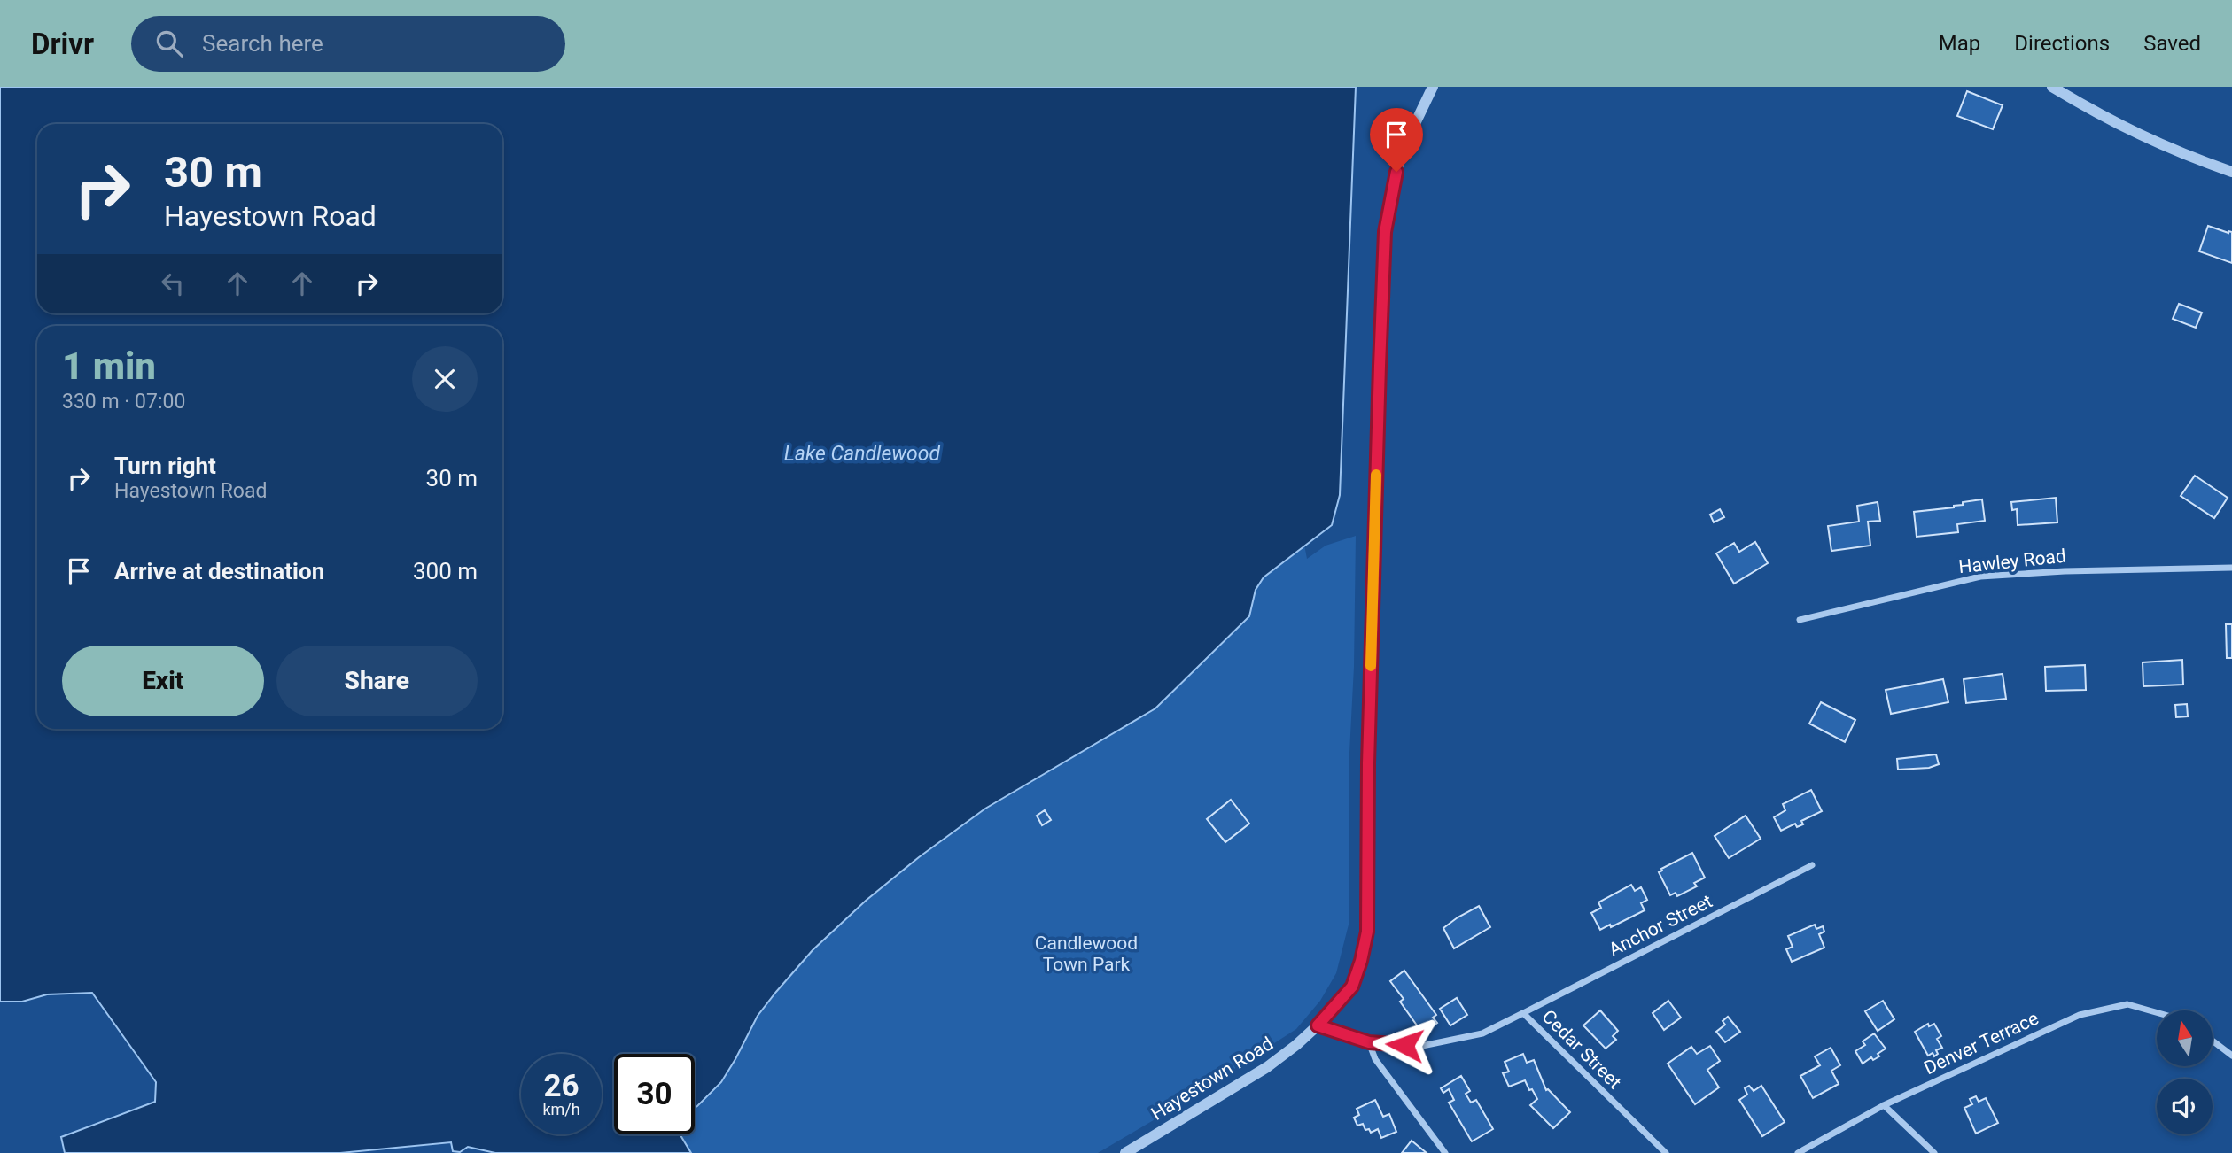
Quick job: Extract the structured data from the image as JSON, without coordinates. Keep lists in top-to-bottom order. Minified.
{"streets":{"street":["Hawley Road","Anchor Street","Denver Terrace","Cedar Street","Hayestown Road"]},"crossings":[["Anchor Street","Cedar Street"],["Cedar Street","Hayestown Road"]],"water":["Lake Candlewood"],"parks":["Candlewood Town Park"],"north":"top","page":{"header":"Drivr","search":"Search here","nav":["Map","Directions","Saved"],"turn":["30 m","Hayestown Road"],"heading":["1 min","330 m · 07:00"],"list":[{"name":"Turn right","note":"Hayestown Road","value":"30 m"},{"name":"Arrive at destination","value":"300 m"}],"buttons":["Exit","Share"],"speed":"26 km/h","limit":"30"}}
